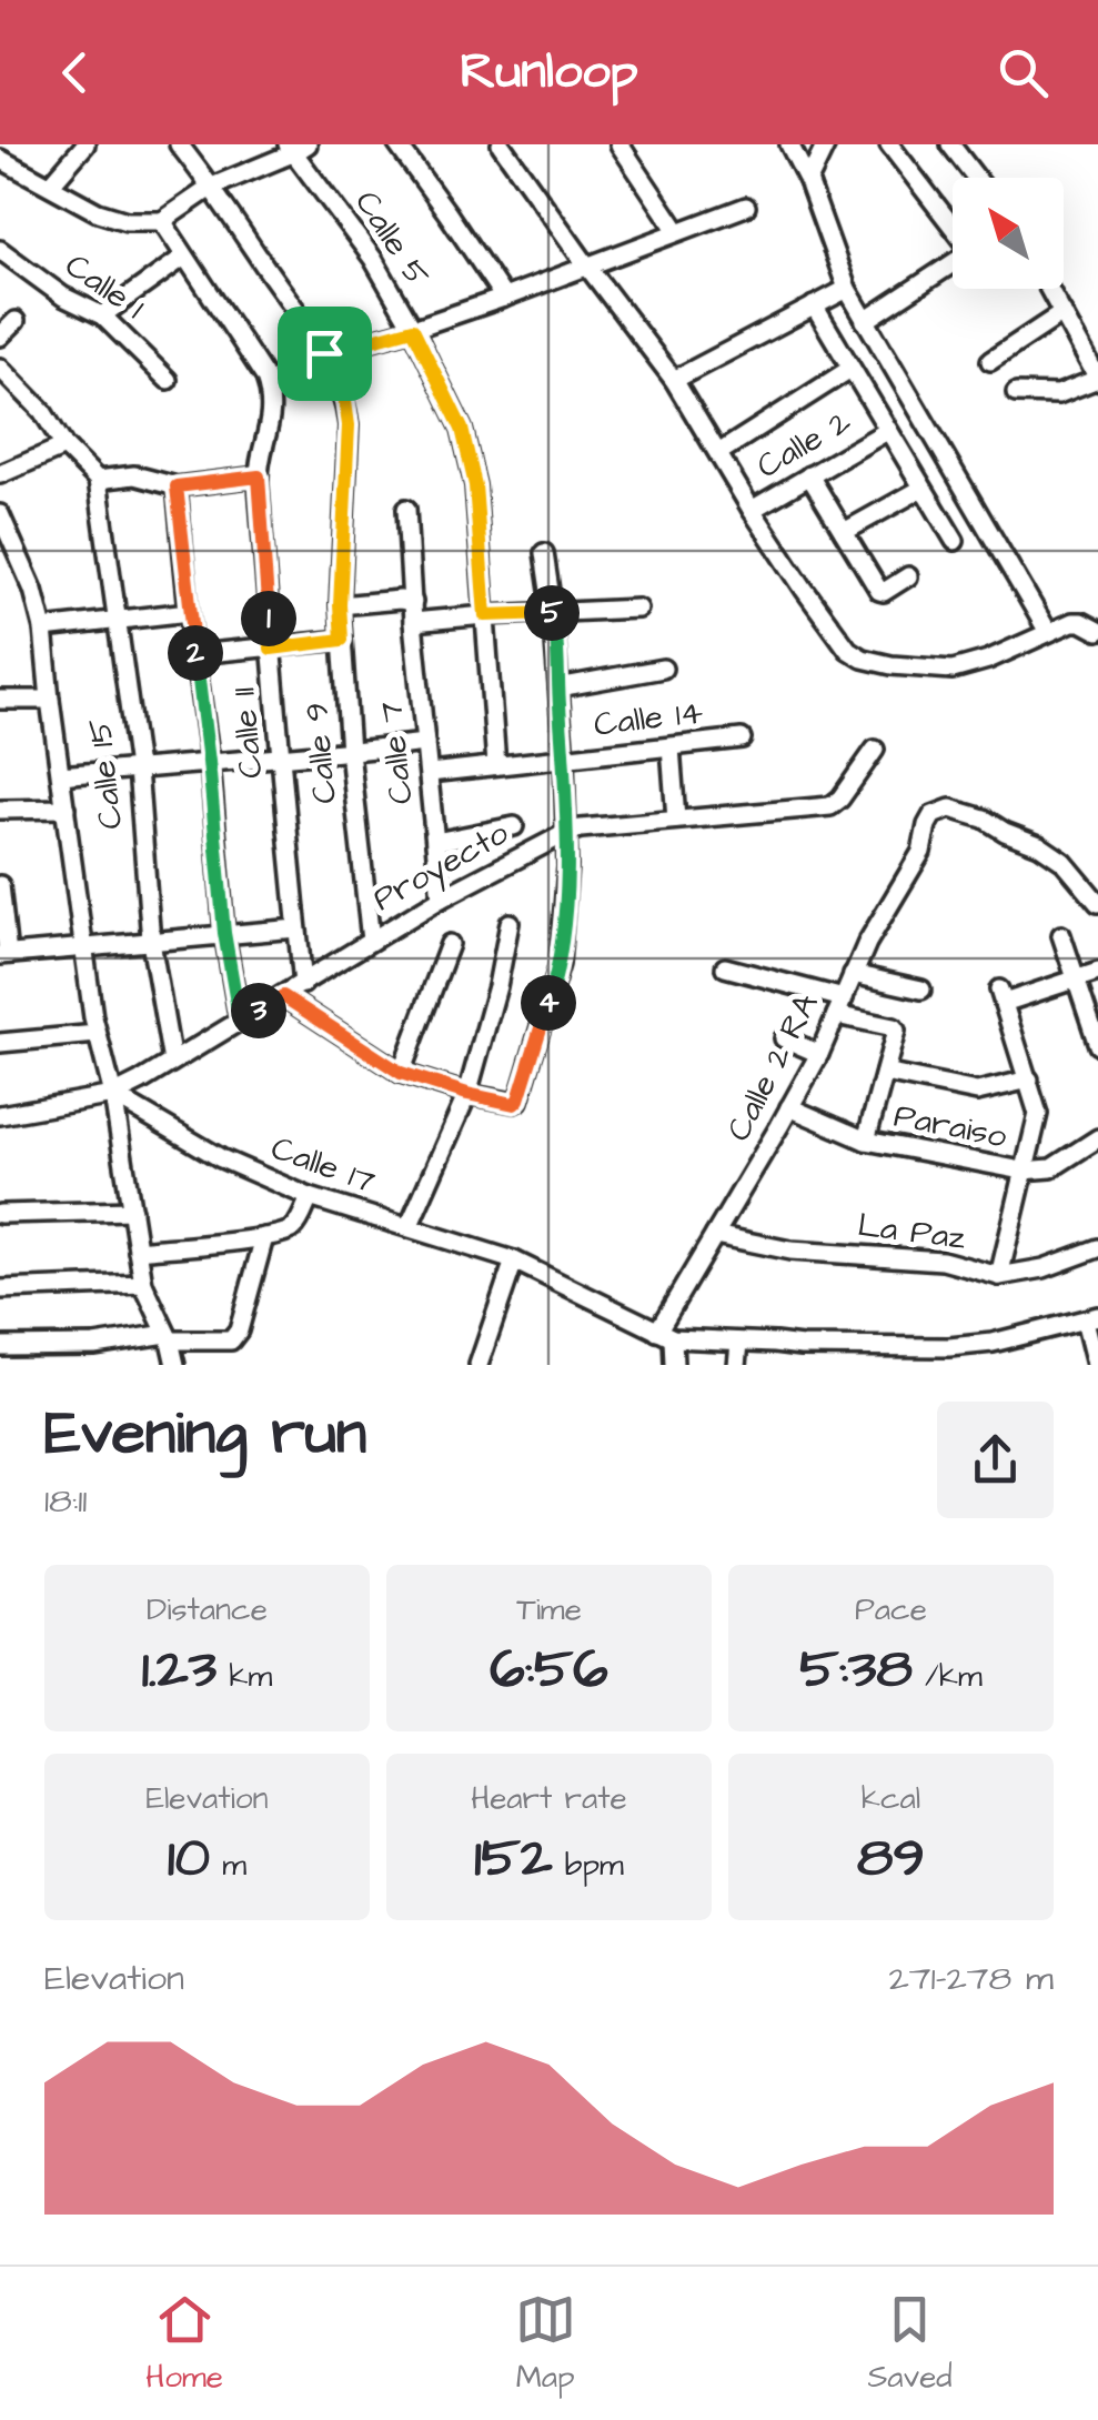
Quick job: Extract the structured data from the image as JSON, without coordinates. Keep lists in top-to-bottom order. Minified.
{"streets":{"street":["Calle 5","Calle 1","Calle 2","Calle 14","Calle 11","Calle 9","Calle 7","Calle 15","Proyecto","Calle 2 RA","Paraiso","Calle 17","La Paz"]},"crossings":[["Calle 5","Calle 14"],["Calle 14","Calle 7"],["Calle 11","Proyecto"],["Calle 9","Proyecto"],["Calle 7","Proyecto"],["Calle 15","Proyecto"],["Proyecto","Calle 17"],["Calle 2 RA","Paraiso"],["Calle 2 RA","Calle 17"],["Calle 2 RA","La Paz"]],"north":"top left","page":{"header":"Runloop","pins":["5","1","2","4","3"],"heading":["Evening run","18:11"],"stats":[["Distance","1.23 km"],["Time","6:56"],["Pace","5:38 /km"],["Elevation","10 m"],["Heart rate","152 bpm"],["kcal","89"]],"chart":["Elevation","271–278 m"],"tabs":["Home","Map","Saved"]}}
